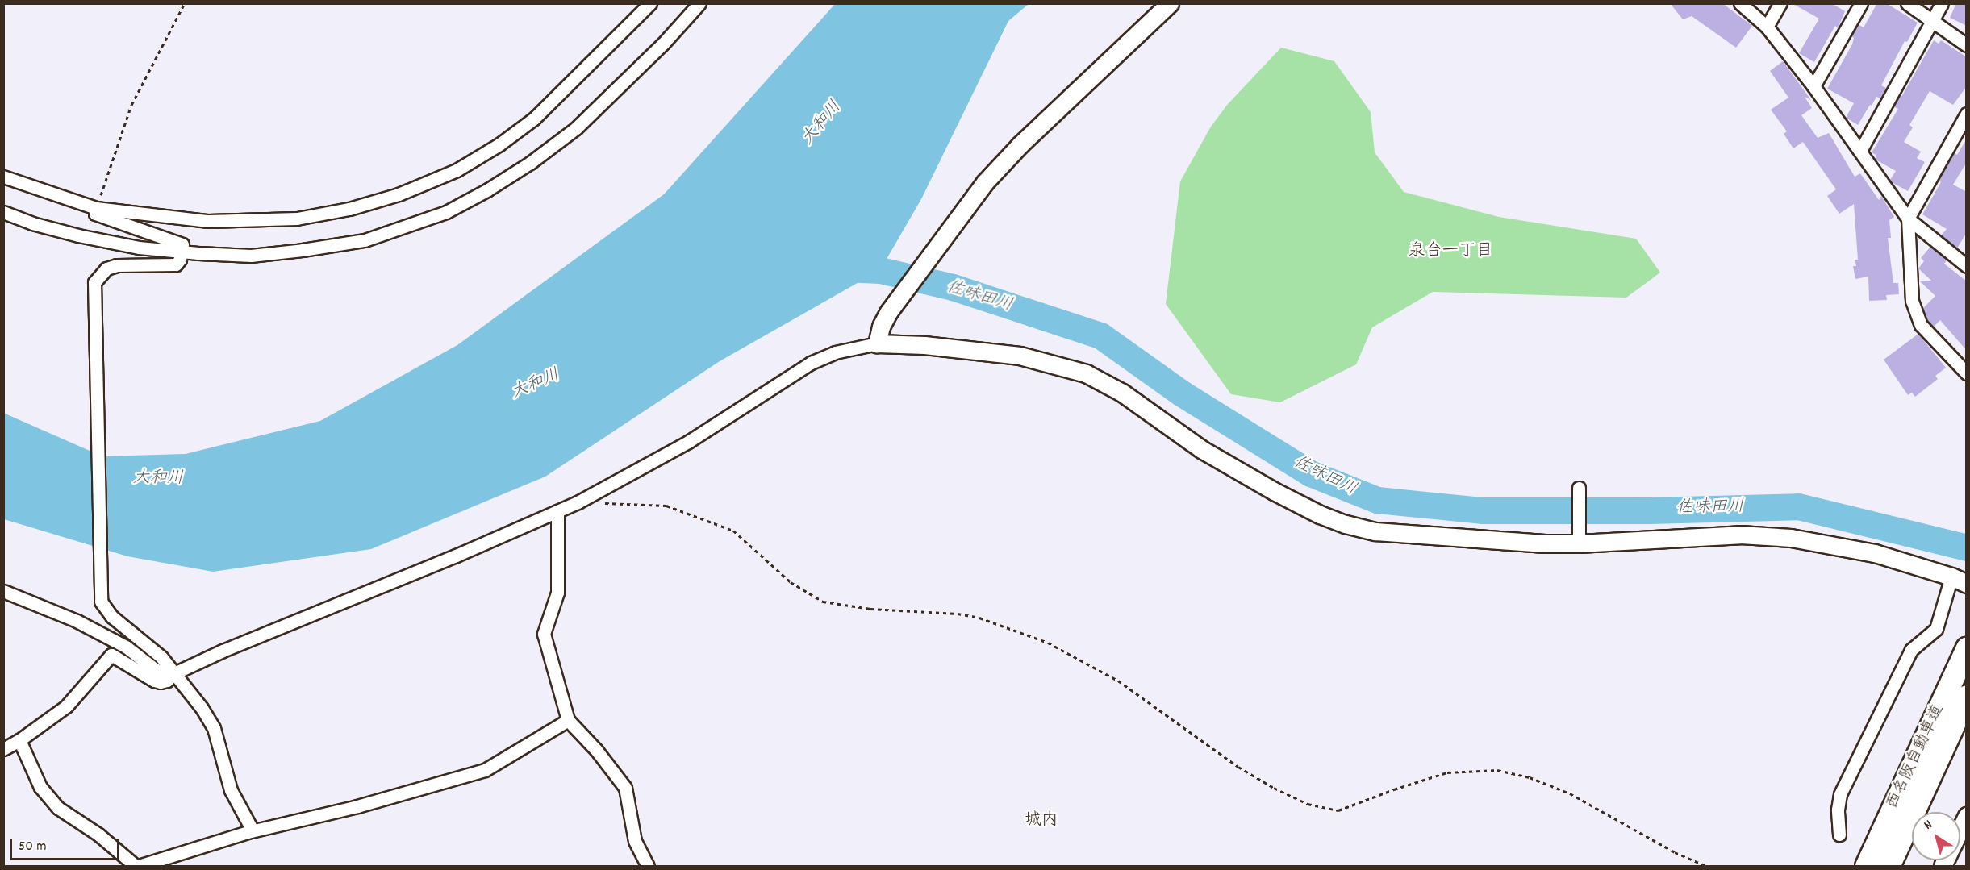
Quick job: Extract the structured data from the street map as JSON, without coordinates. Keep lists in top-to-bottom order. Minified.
{"streets":{"highway":["西名阪自動車道"]},"districts":["泉台一丁目","城内"],"water":["大和川","佐味田川"],"scale_bar":"50 m","north":"top left"}
